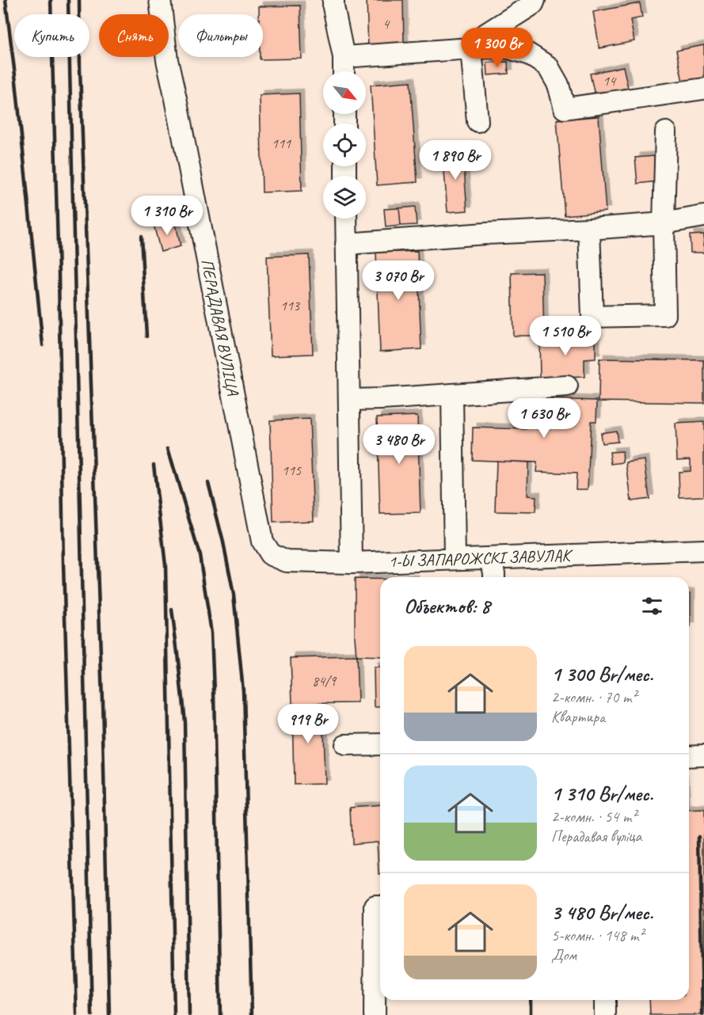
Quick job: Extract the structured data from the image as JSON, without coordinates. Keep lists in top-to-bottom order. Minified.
{"streets":{"street":["ПЕРАДАВАЯ ВУЛІЦА","1-Ы ЗАПАРОЖСКІ ЗАВУЛАК"]},"crossings":[["ПЕРАДАВАЯ ВУЛІЦА","1-Ы ЗАПАРОЖСКІ ЗАВУЛАК"]],"house_numbers":["4","14","111","113","115","84/9"],"north":"bottom right","page":{"chip":["Купить","Снять","Фильтры"],"price":["1 300 Br","1 890 Br","1 310 Br","3 070 Br","1 510 Br","1 630 Br","3 480 Br","919 Br"],"heading":"Объектов: 8","list":[{"name":"1 300 Br/мес.","note":"2-комн. · 70 m² · Квартира"},{"name":"1 310 Br/мес.","note":"2-комн. · 54 m² · Перадавая вуліца"},{"name":"3 480 Br/мес.","note":"5-комн. · 148 m² · Дом"}]}}
